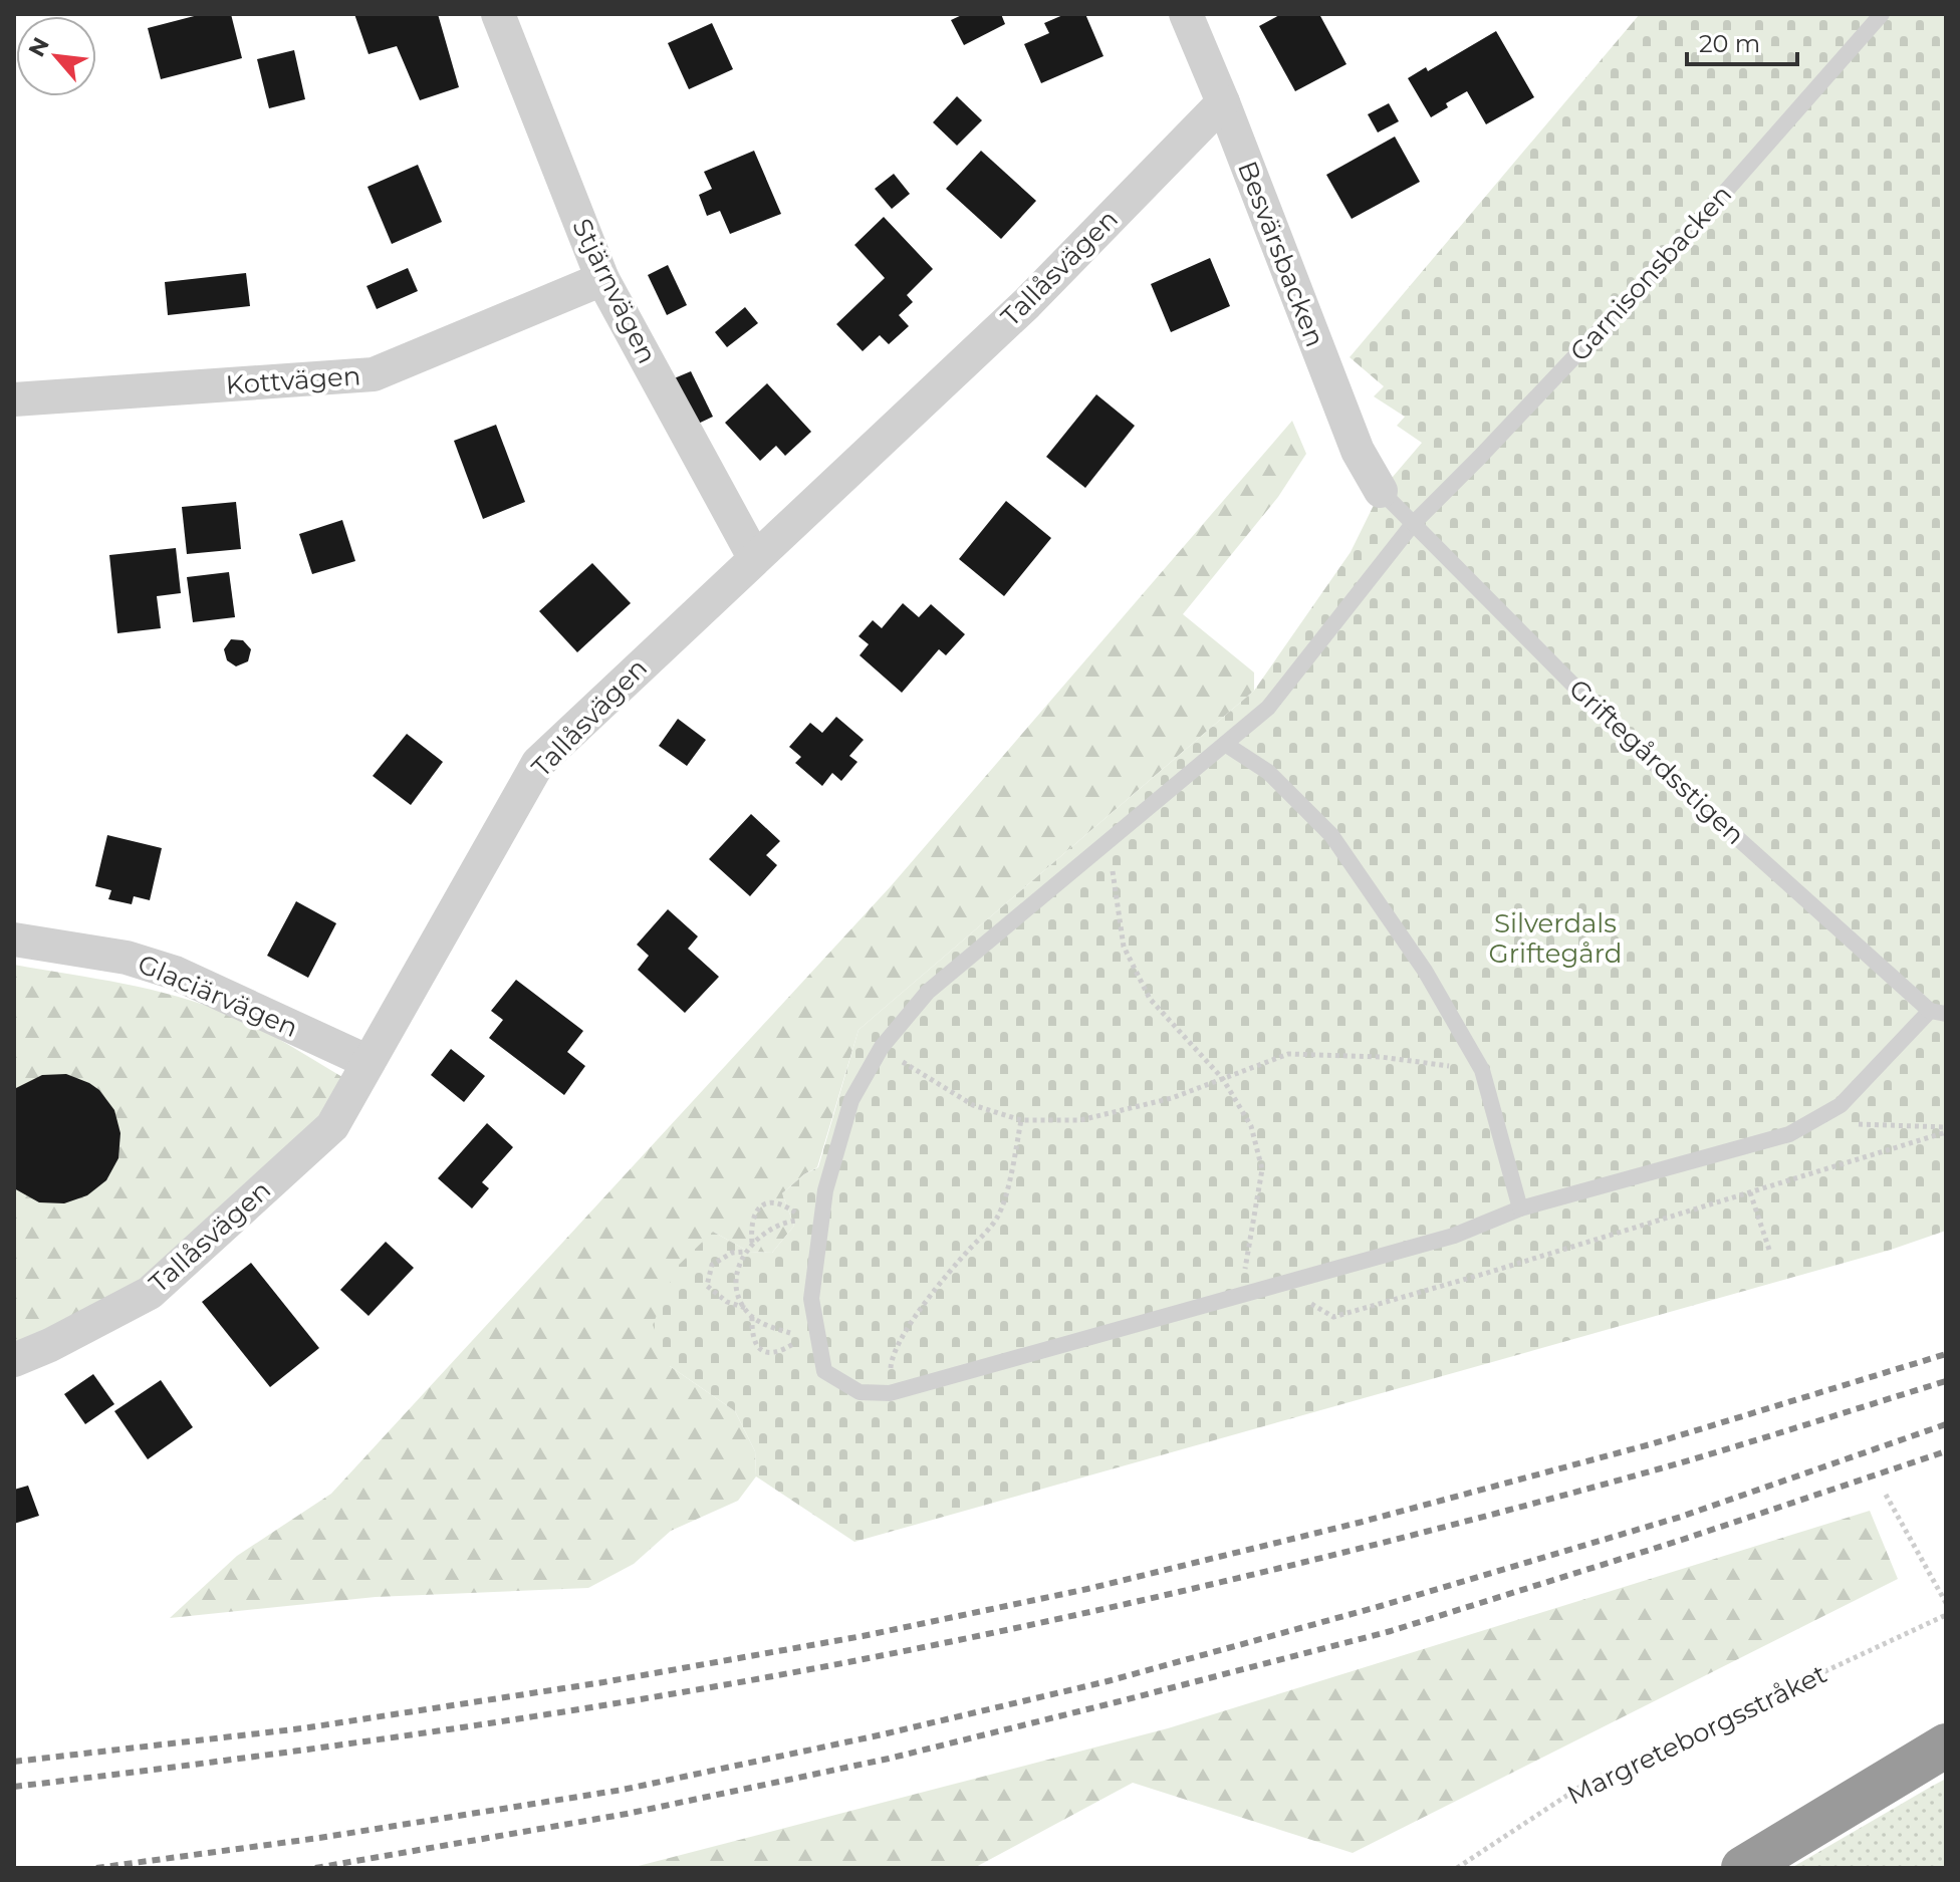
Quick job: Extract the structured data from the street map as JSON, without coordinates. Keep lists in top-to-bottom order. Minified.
{"streets":{"street":["Besvärsbacken","Tallåsvägen","Stjärnvägen","Kottvägen","Glaciärvägen"],"lane":["Garnisonsbacken","Griftegårdsstigen"],"path":["Margreteborgsstråket"]},"crossings":[["Besvärsbacken","Tallåsvägen"],["Besvärsbacken","Griftegårdsstigen"],["Tallåsvägen","Stjärnvägen"],["Tallåsvägen","Glaciärvägen"],["Garnisonsbacken","Griftegårdsstigen"],["Stjärnvägen","Kottvägen"]],"parks":["Silverdals Griftegård"],"scale_bar":"20 m","north":"top left"}
